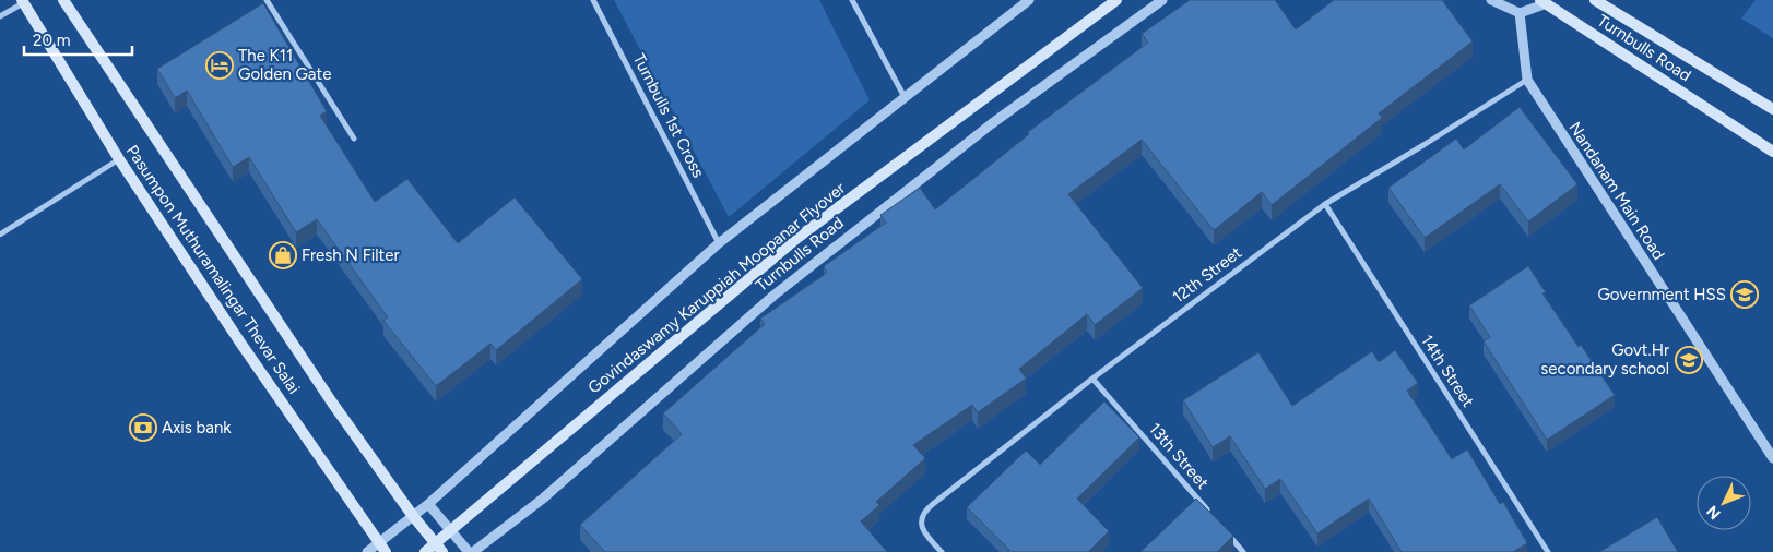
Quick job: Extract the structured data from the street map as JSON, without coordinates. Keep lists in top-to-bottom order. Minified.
{"streets":{"main road":["Turnbulls Road","Pasumpon Muthuramalingar Thevar Salai","Govindaswamy Karuppiah Moopanar Flyover"],"street":["Turnbulls 1st Cross","Nandanam Main Road","12th Street","14th Street","13th Street"]},"crossings":[["Turnbulls Road","Nandanam Main Road"],["Nandanam Main Road","12th Street"],["12th Street","14th Street"],["12th Street","13th Street"]],"places":{"hotel":["The K11 Golden Gate"],"shop":["Fresh N Filter"],"school or university":["Government HSS","Govt.Hr secondary school"],"bank":["Axis bank"]},"scale_bar":"20 m","north":"bottom left"}
